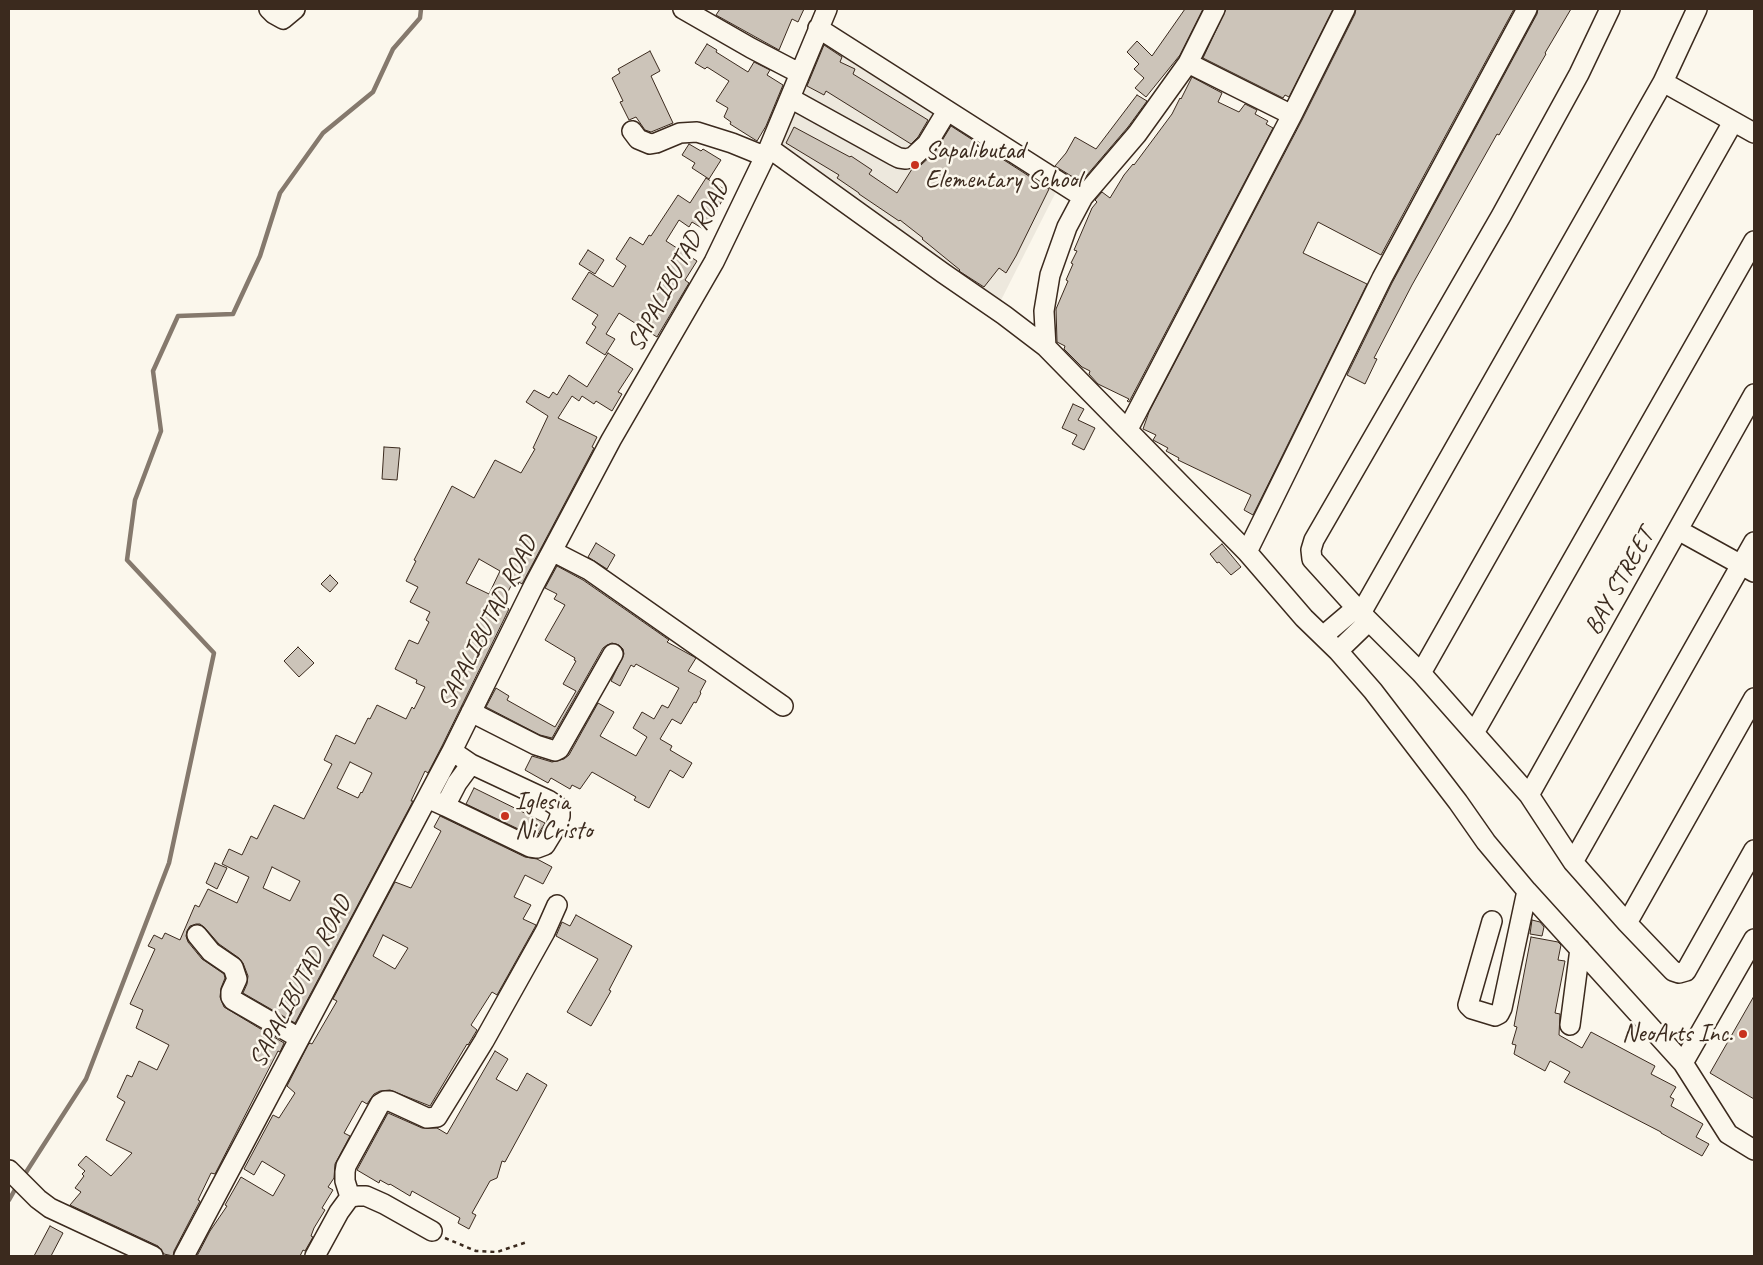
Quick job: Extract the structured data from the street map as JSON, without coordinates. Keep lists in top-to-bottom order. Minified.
{"streets":{"street":["SAPALIBUTAD ROAD","BAY STREET"]},"places":["Sapalibutad Elementary School","Iglesia Ni Cristo","NeoArts Inc."]}
